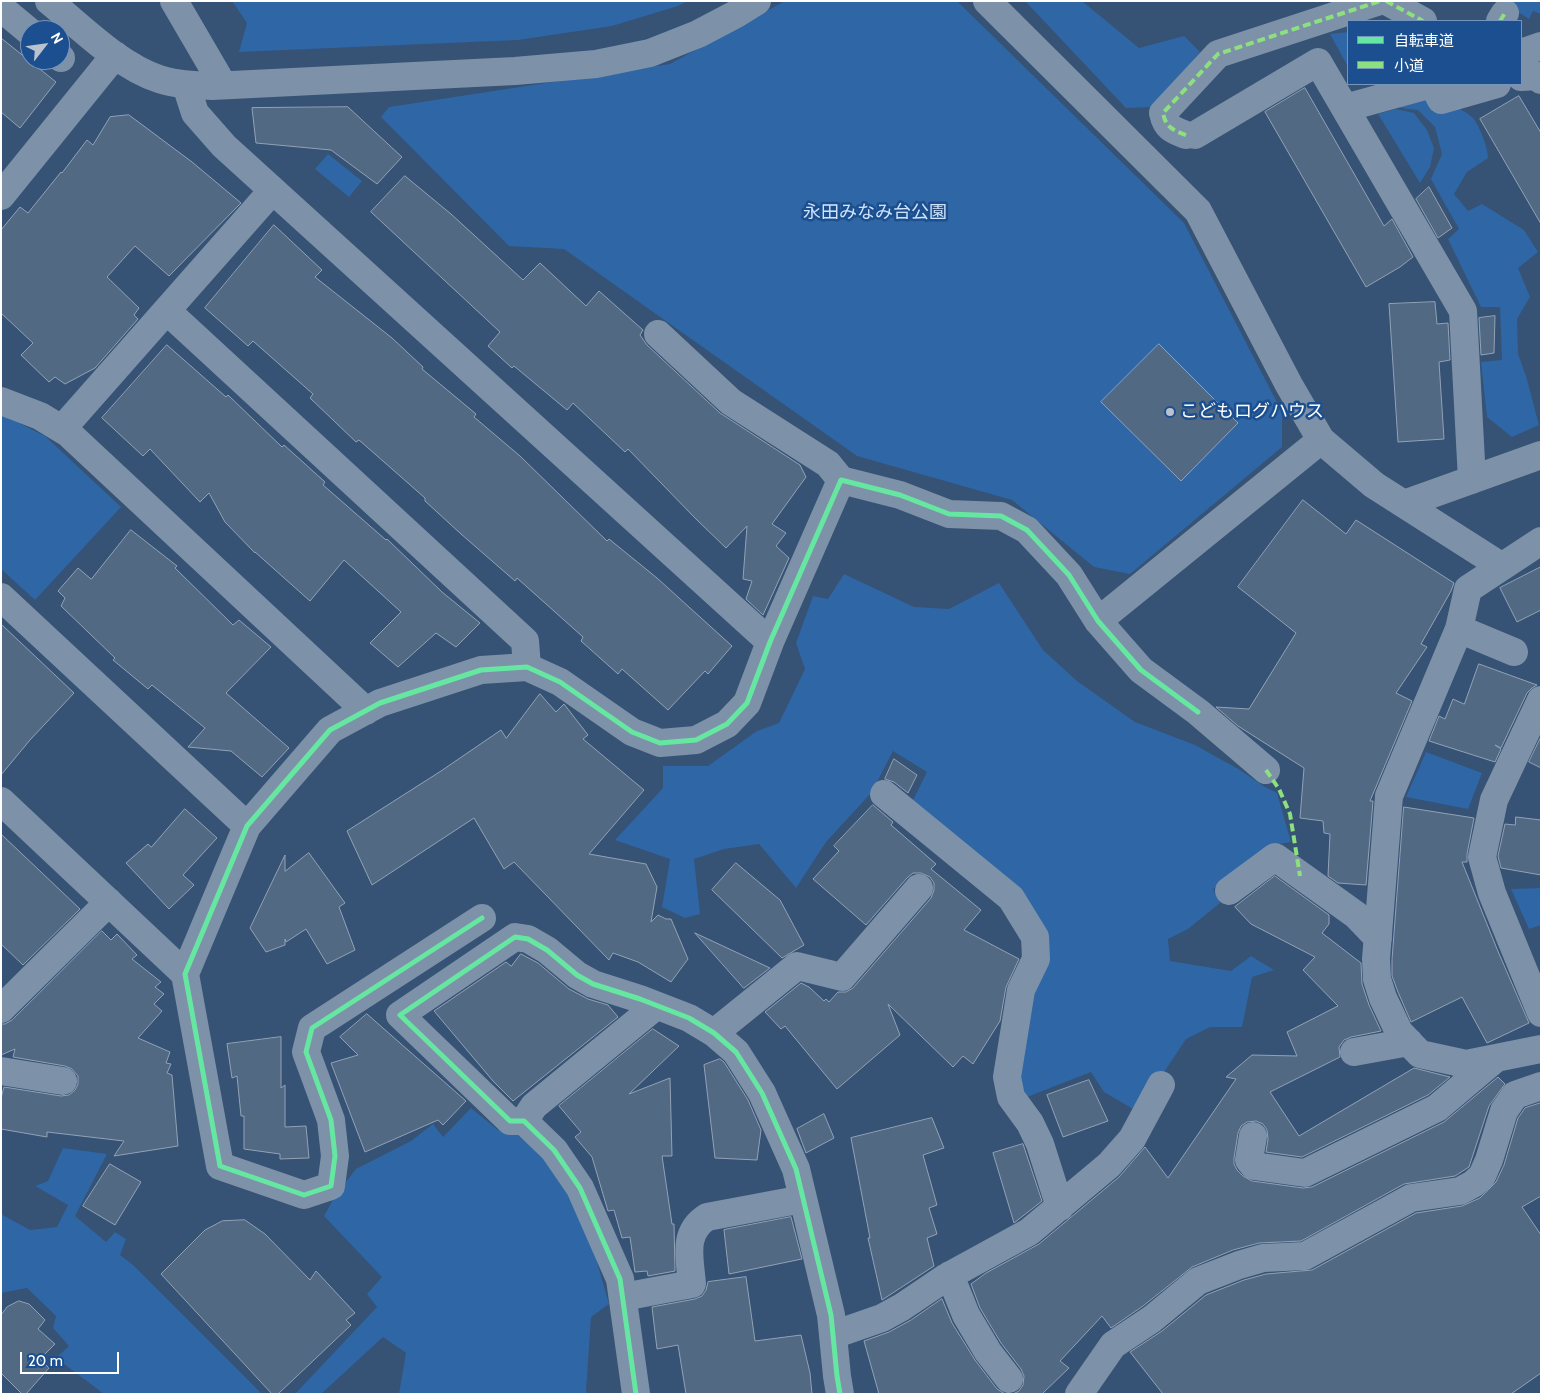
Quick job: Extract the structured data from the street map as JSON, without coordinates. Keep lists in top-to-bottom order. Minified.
{"parks":["永田みなみ台公園"],"places":["こどもログハウス"],"legend":["自転車道","小道"],"scale_bar":"20 m","north":"top right"}
